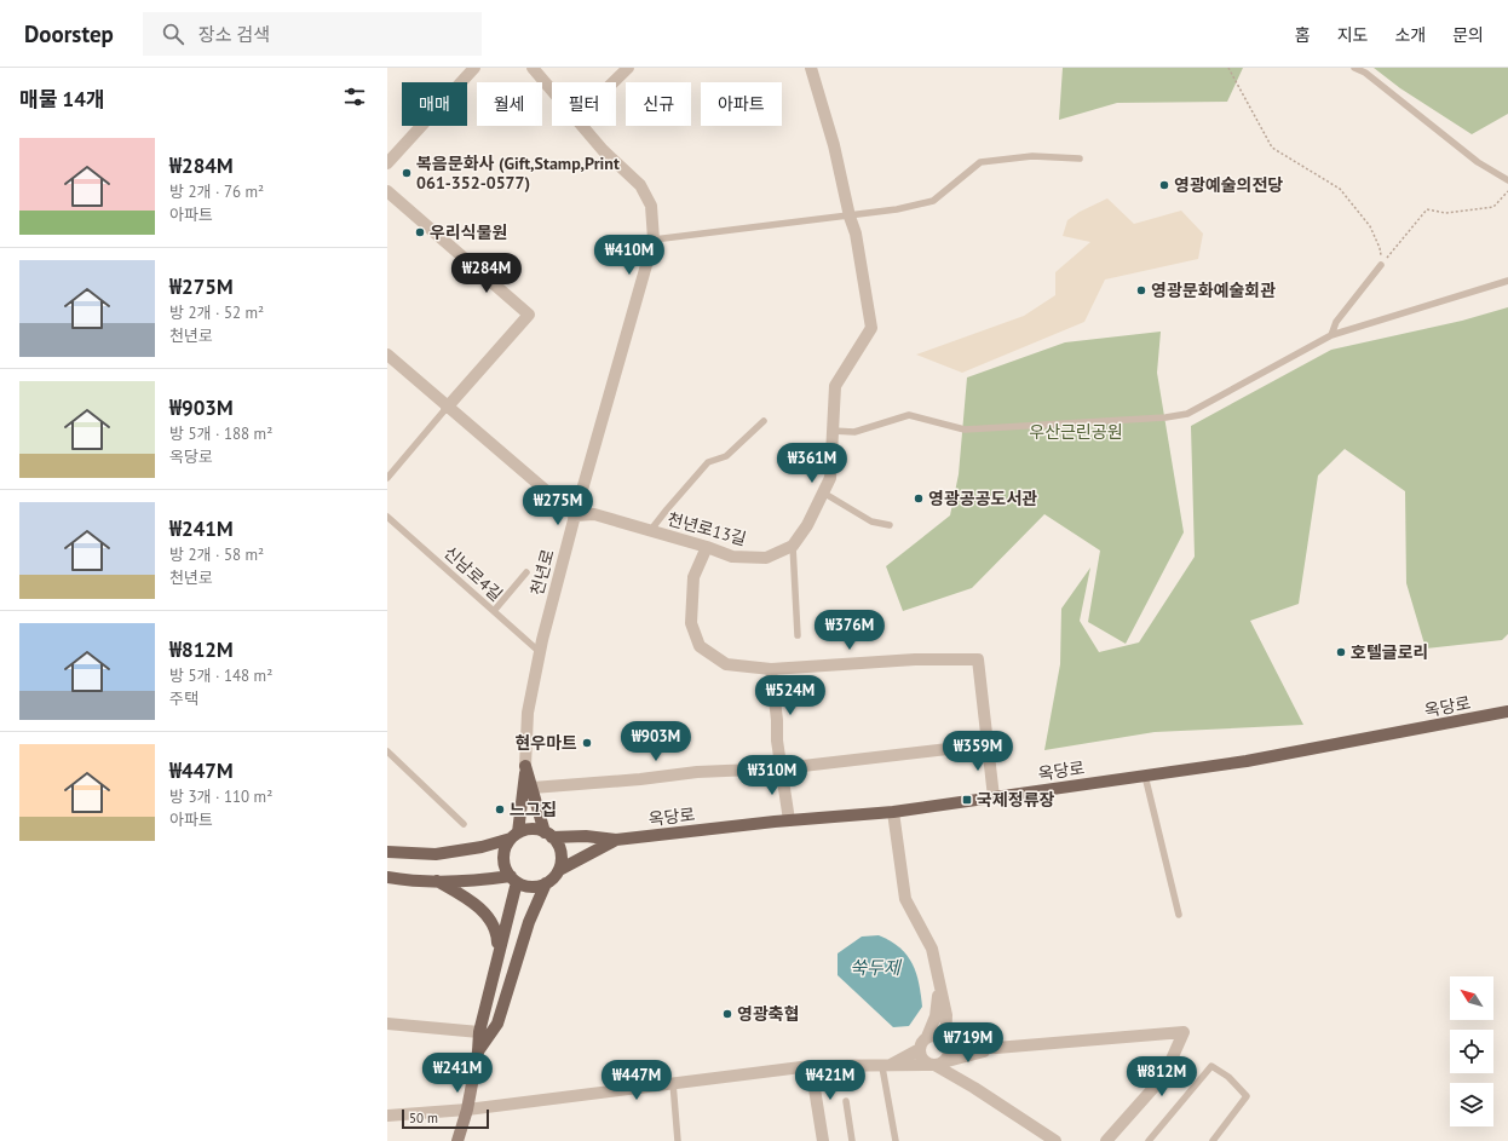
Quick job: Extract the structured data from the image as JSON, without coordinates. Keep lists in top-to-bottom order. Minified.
{"streets":{"main road":["옥당로"],"street":["천년로13길","천년로"],"lane":["신남로4길"]},"crossings":[["천년로13길","천년로"],["천년로","신남로4길"]],"water":["쑥두제"],"parks":["우산근린공원"],"places":{"other":["복음문화사 (Gift,Stamp,Print 061-352-0577)","영광예술의전당","우리식물원","영광문화예술회관","영광공공도서관","호텔글로리","현우마트","느그집","영광축협"],"transit":["국제정류장"]},"scale_bar":"50 m","north":"top left","page":{"header":"Doorstep","search":"장소 검색","nav":["홈","지도","소개","문의"],"heading":"매물 14개","chip":["매매","월세","필터","신규","아파트"],"list":[{"name":"₩284M","note":"방 2개 · 76 m² · 아파트"},{"name":"₩275M","note":"방 2개 · 52 m² · 천년로"},{"name":"₩903M","note":"방 5개 · 188 m² · 옥당로"},{"name":"₩241M","note":"방 2개 · 58 m² · 천년로"},{"name":"₩812M","note":"방 5개 · 148 m² · 주택"},{"name":"₩447M","note":"방 3개 · 110 m² · 아파트"}],"price":["₩410M","₩284M","₩361M","₩275M","₩376M","₩524M","₩903M","₩359M","₩310M","₩719M","₩241M","₩812M","₩447M","₩421M"],"scale":"50 m"}}
